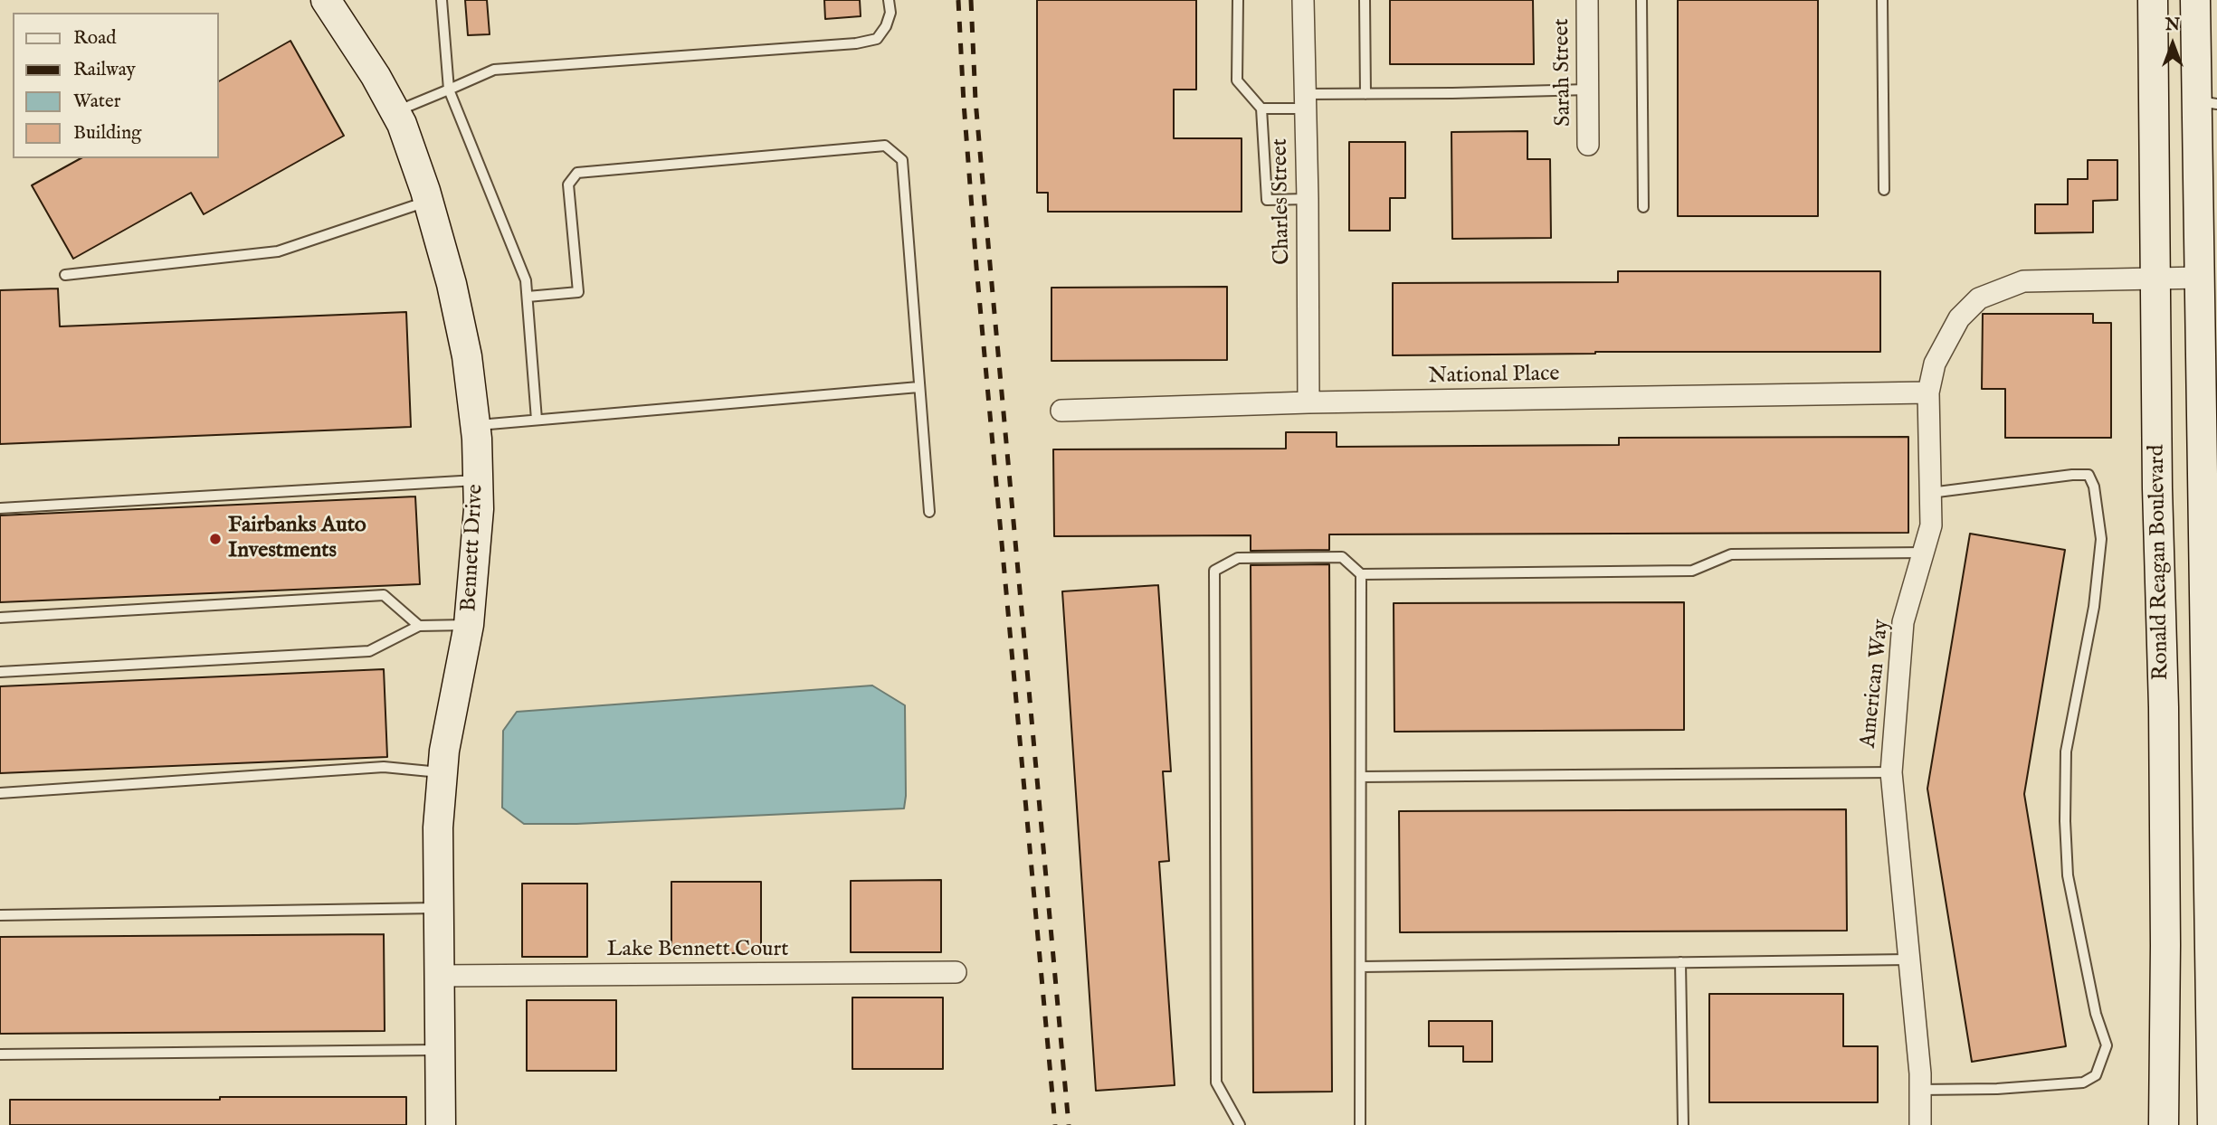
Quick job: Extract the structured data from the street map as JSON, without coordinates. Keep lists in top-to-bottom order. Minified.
{"streets":{"main road":["Bennett Drive","Ronald Reagan Boulevard"],"street":["Sarah Street","Charles Street","National Place","American Way","Lake Bennett Court"]},"crossings":[["Charles Street","National Place"],["National Place","American Way"],["Bennett Drive","Lake Bennett Court"],["Ronald Reagan Boulevard","American Way"]],"places":["Fairbanks Auto Investments"],"legend":["Road","Railway","Water","Building"],"north":"top"}
